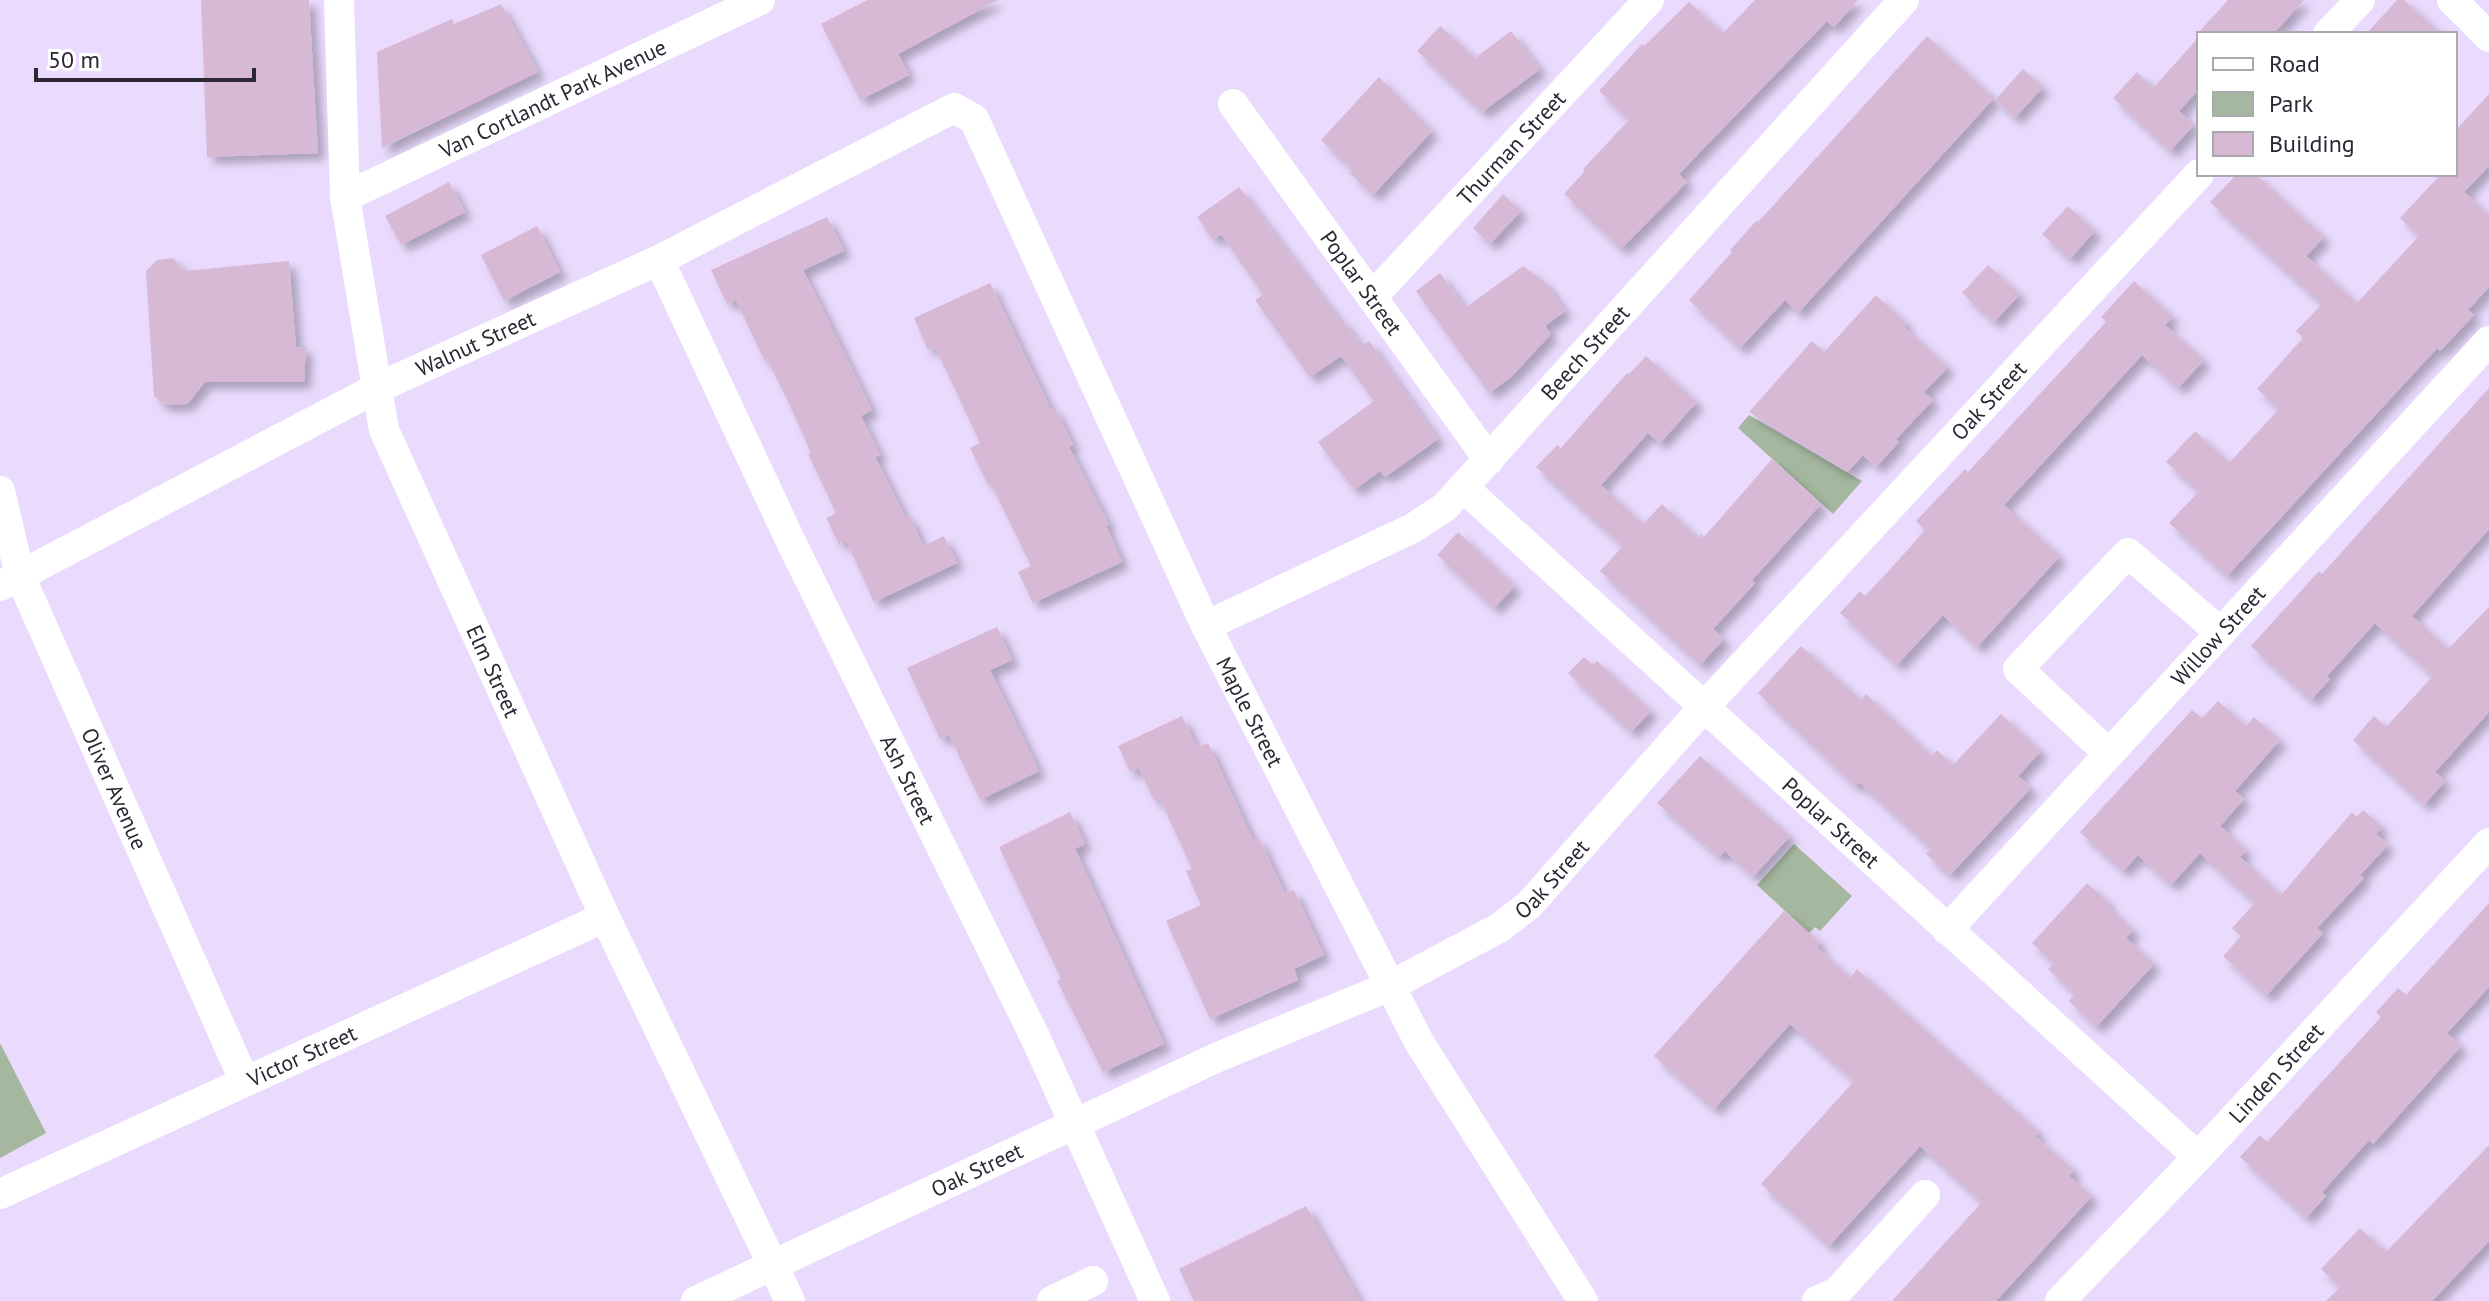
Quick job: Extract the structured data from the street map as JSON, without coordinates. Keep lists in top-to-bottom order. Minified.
{"streets":{"street":["Van Cortlandt Park Avenue","Thurman Street","Poplar Street","Walnut Street","Beech Street","Oak Street","Willow Street","Elm Street","Maple Street","Ash Street","Oliver Avenue","Victor Street","Linden Street"]},"crossings":[["Van Cortlandt Park Avenue","Elm Street"],["Thurman Street","Poplar Street"],["Poplar Street","Beech Street"],["Poplar Street","Oak Street"],["Poplar Street","Willow Street"],["Poplar Street","Linden Street"],["Walnut Street","Elm Street"],["Walnut Street","Maple Street"],["Walnut Street","Ash Street"],["Walnut Street","Oliver Avenue"],["Beech Street","Maple Street"],["Oak Street","Elm Street"],["Oak Street","Maple Street"],["Oak Street","Ash Street"],["Elm Street","Victor Street"],["Oliver Avenue","Victor Street"]],"legend":["Road","Park","Building"],"scale_bar":"50 m"}
